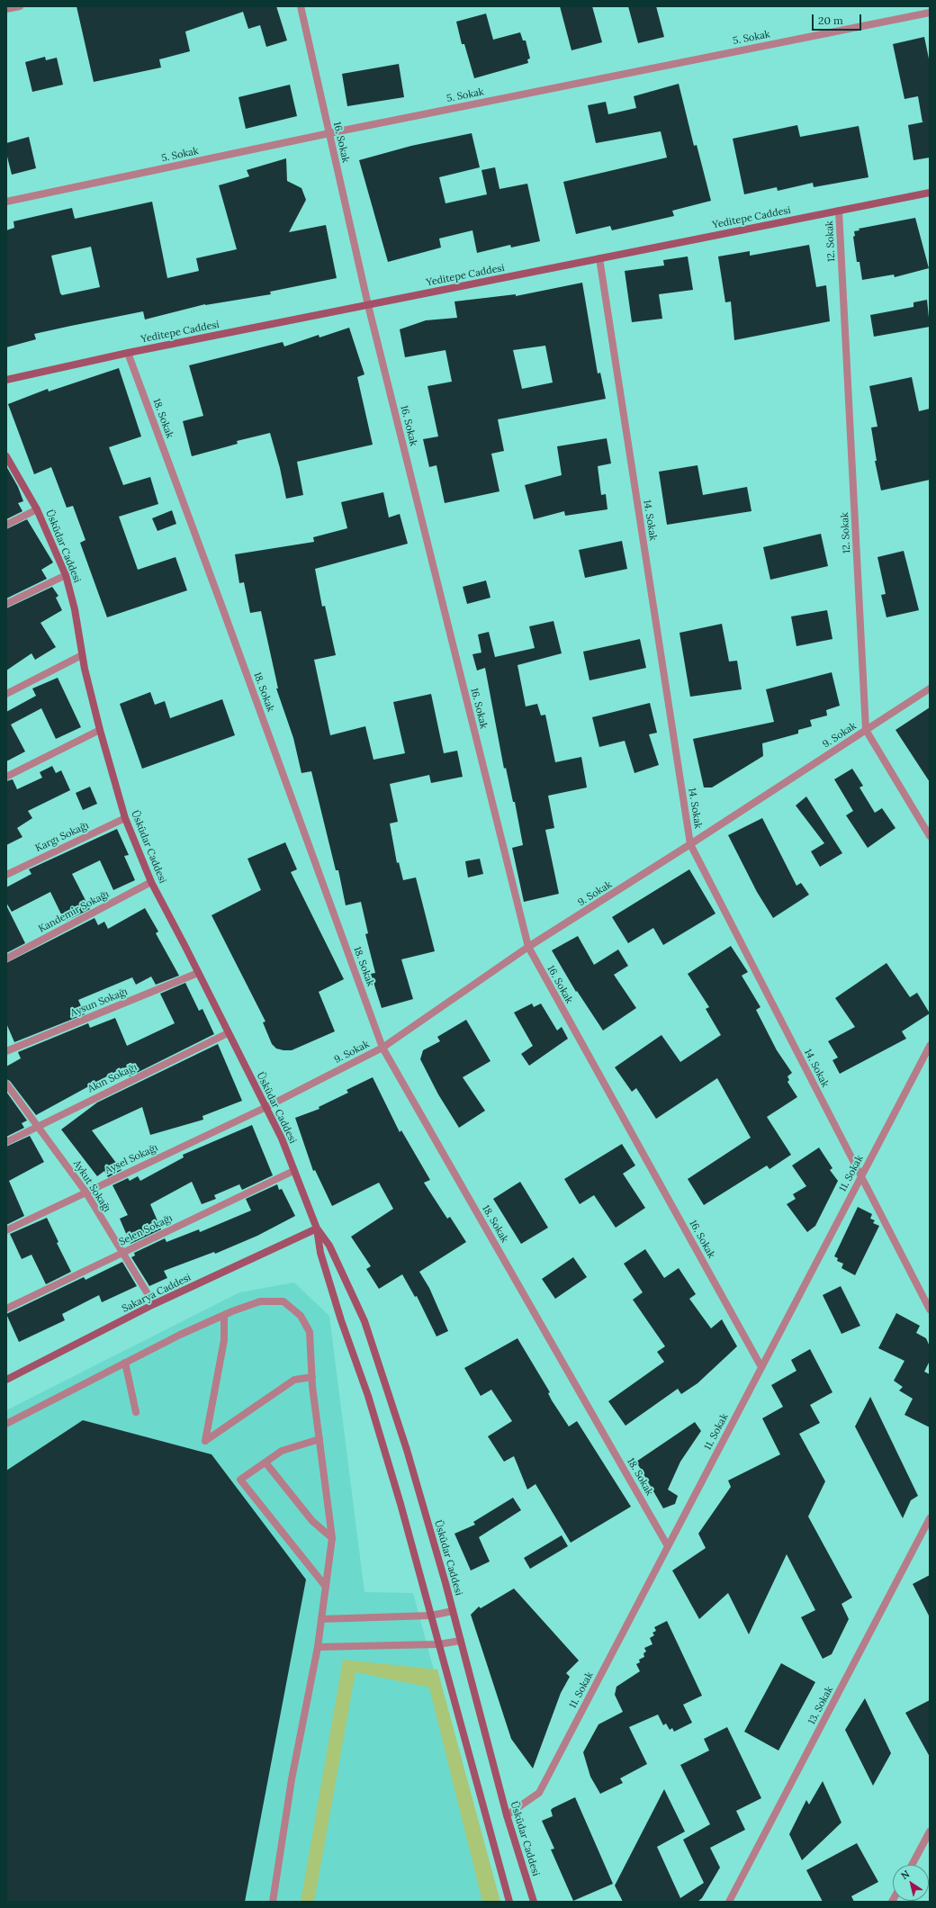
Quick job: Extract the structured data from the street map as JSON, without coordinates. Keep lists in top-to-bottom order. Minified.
{"streets":{"main road":["Yeditepe Caddesi","Üsküdar Caddesi","Sakarya Caddesi"],"street":["5. Sokak","16. Sokak","12. Sokak","18. Sokak","14. Sokak","9. Sokak","Kargı Sokağı","Kandemir Sokağı","Aysun Sokağı","Akın Sokağı","Aysel Sokağı","11. Sokak","Aykut Sokağı","Selen Sokağı","13. Sokak"]},"crossings":[["5. Sokak","16. Sokak"],["16. Sokak","Yeditepe Caddesi"],["16. Sokak","9. Sokak"],["16. Sokak","11. Sokak"],["Yeditepe Caddesi","12. Sokak"],["Yeditepe Caddesi","18. Sokak"],["Yeditepe Caddesi","14. Sokak"],["12. Sokak","9. Sokak"],["18. Sokak","9. Sokak"],["18. Sokak","11. Sokak"],["14. Sokak","9. Sokak"],["14. Sokak","11. Sokak"],["Üsküdar Caddesi","9. Sokak"],["Üsküdar Caddesi","Kargı Sokağı"],["Üsküdar Caddesi","Kandemir Sokağı"],["Üsküdar Caddesi","Aysun Sokağı"],["Üsküdar Caddesi","Akın Sokağı"],["Üsküdar Caddesi","Aysel Sokağı"],["Üsküdar Caddesi","11. Sokak"],["Üsküdar Caddesi","Selen Sokağı"],["Üsküdar Caddesi","Sakarya Caddesi"],["9. Sokak","Aysel Sokağı"],["Akın Sokağı","Aykut Sokağı"],["Aysel Sokağı","Aykut Sokağı"],["Aykut Sokağı","Selen Sokağı"],["Aykut Sokağı","Sakarya Caddesi"]],"scale_bar":"20 m","north":"top left"}
